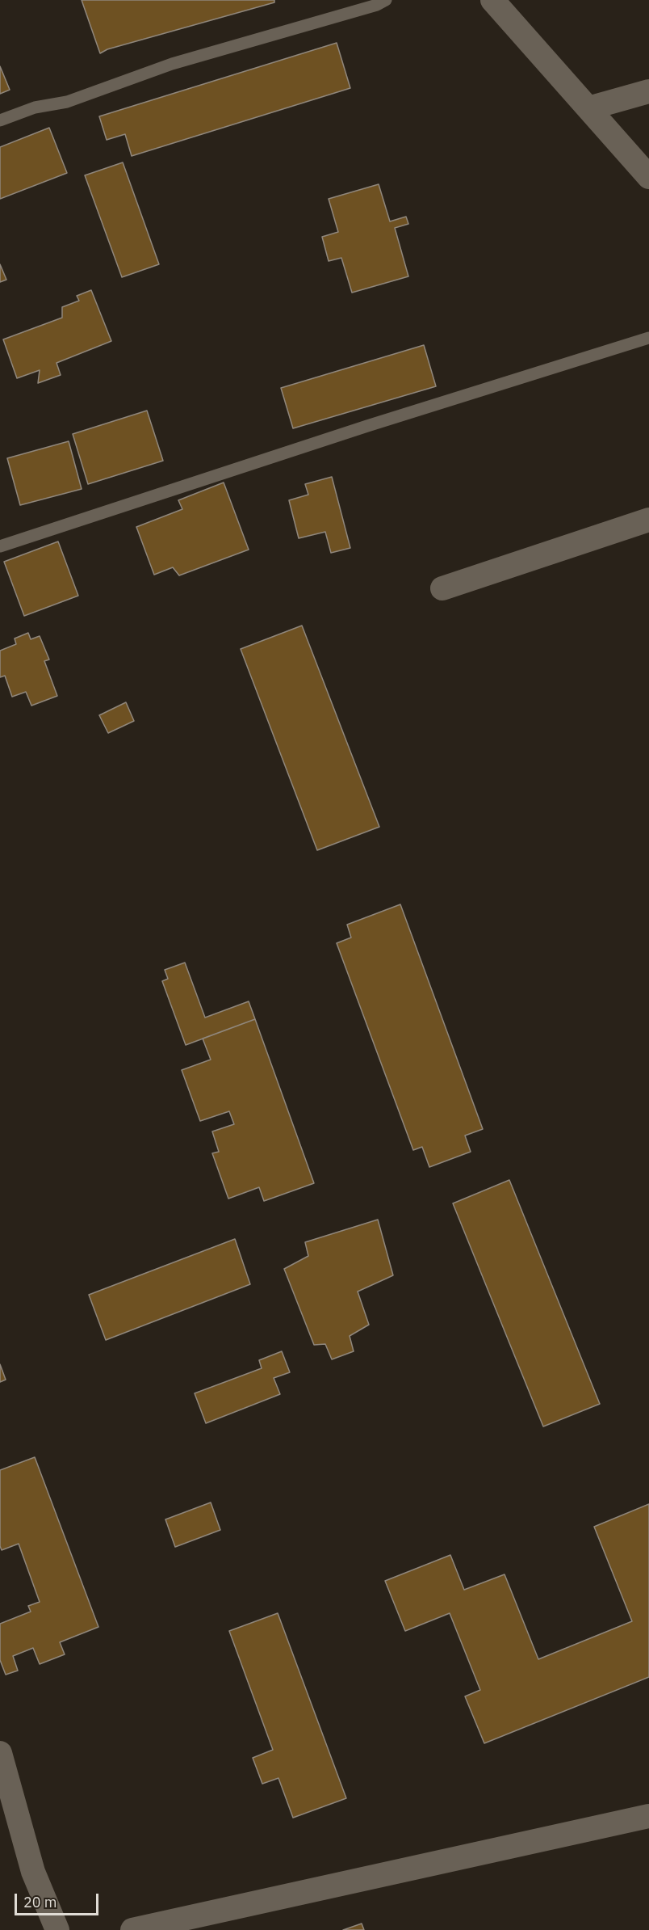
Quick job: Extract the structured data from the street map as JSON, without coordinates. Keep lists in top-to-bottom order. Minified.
{"scale_bar":"20 m"}
